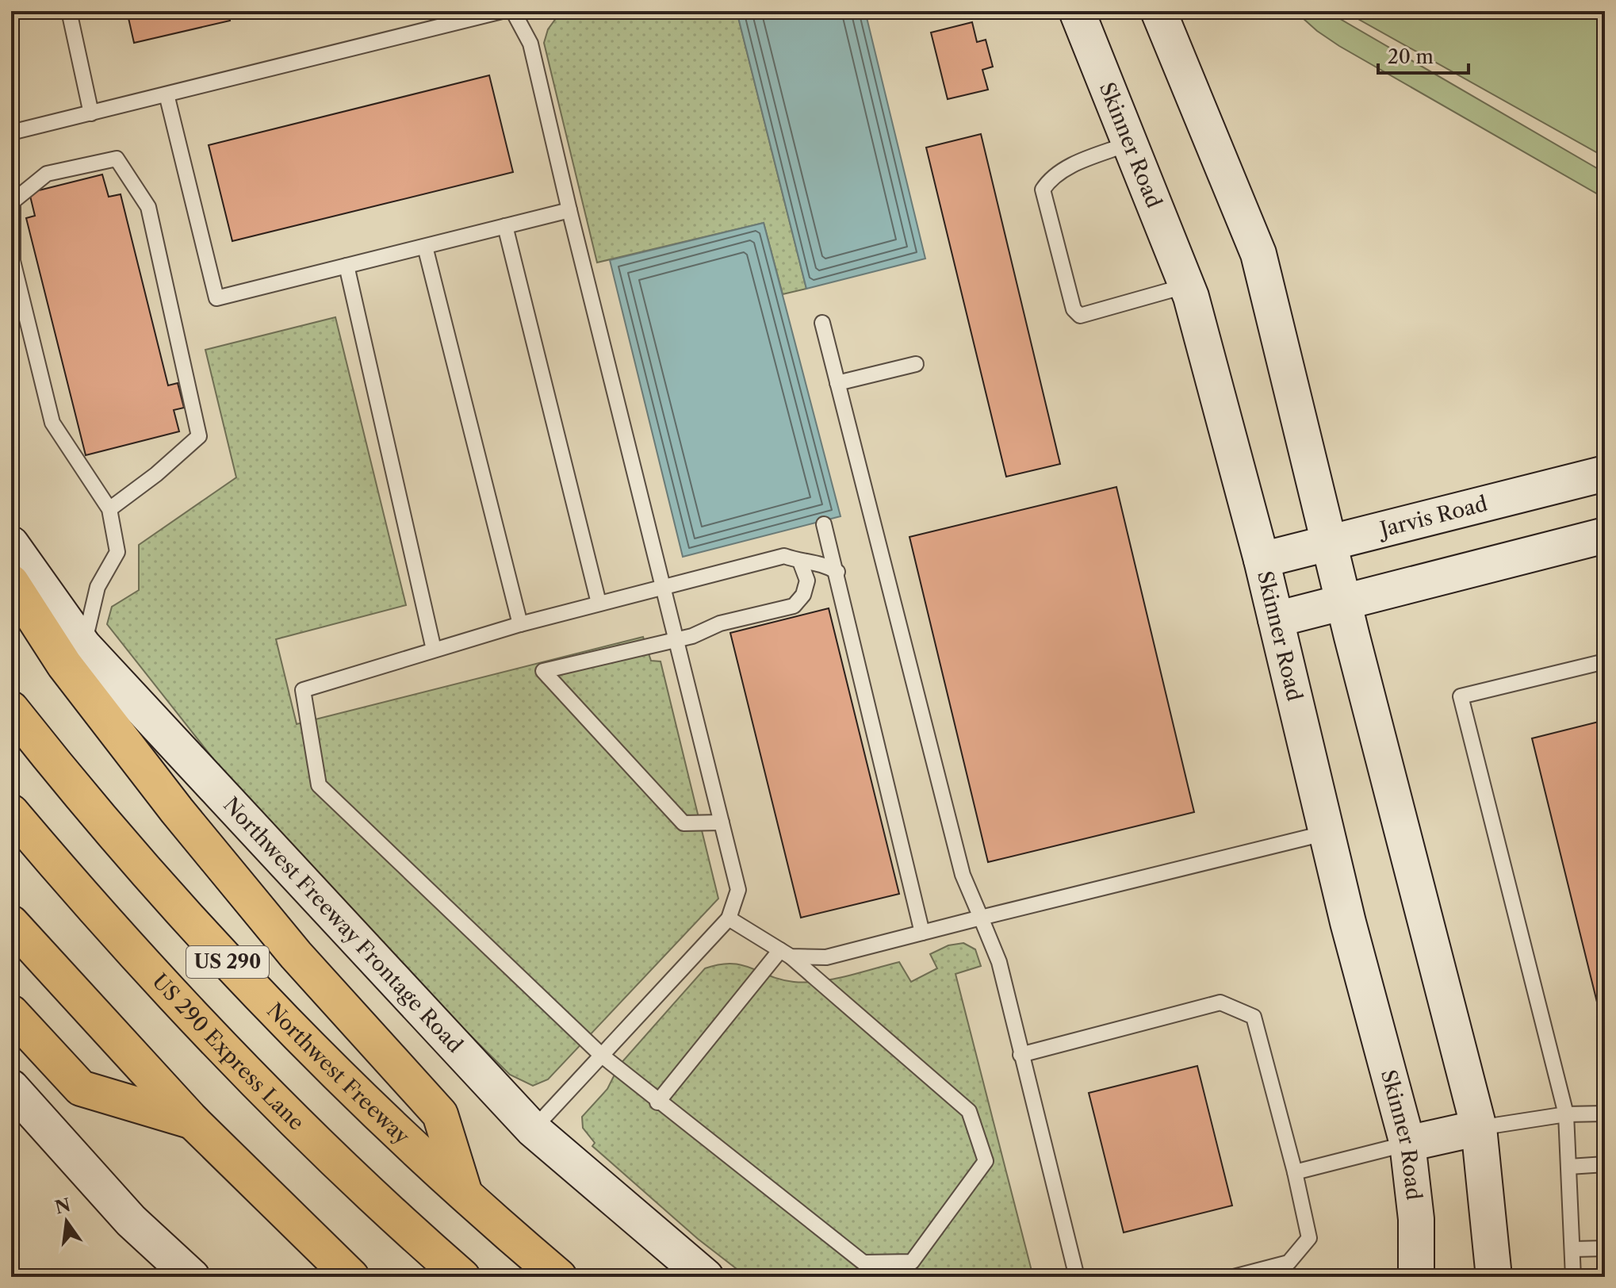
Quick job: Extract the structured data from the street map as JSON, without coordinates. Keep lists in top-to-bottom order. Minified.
{"streets":{"highway":["US 290","US 290 Express Lane","Northwest Freeway"],"street":["Skinner Road","Jarvis Road","Northwest Freeway Frontage Road"]},"crossings":[["Skinner Road","Jarvis Road"]],"scale_bar":"20 m","north":"top"}
